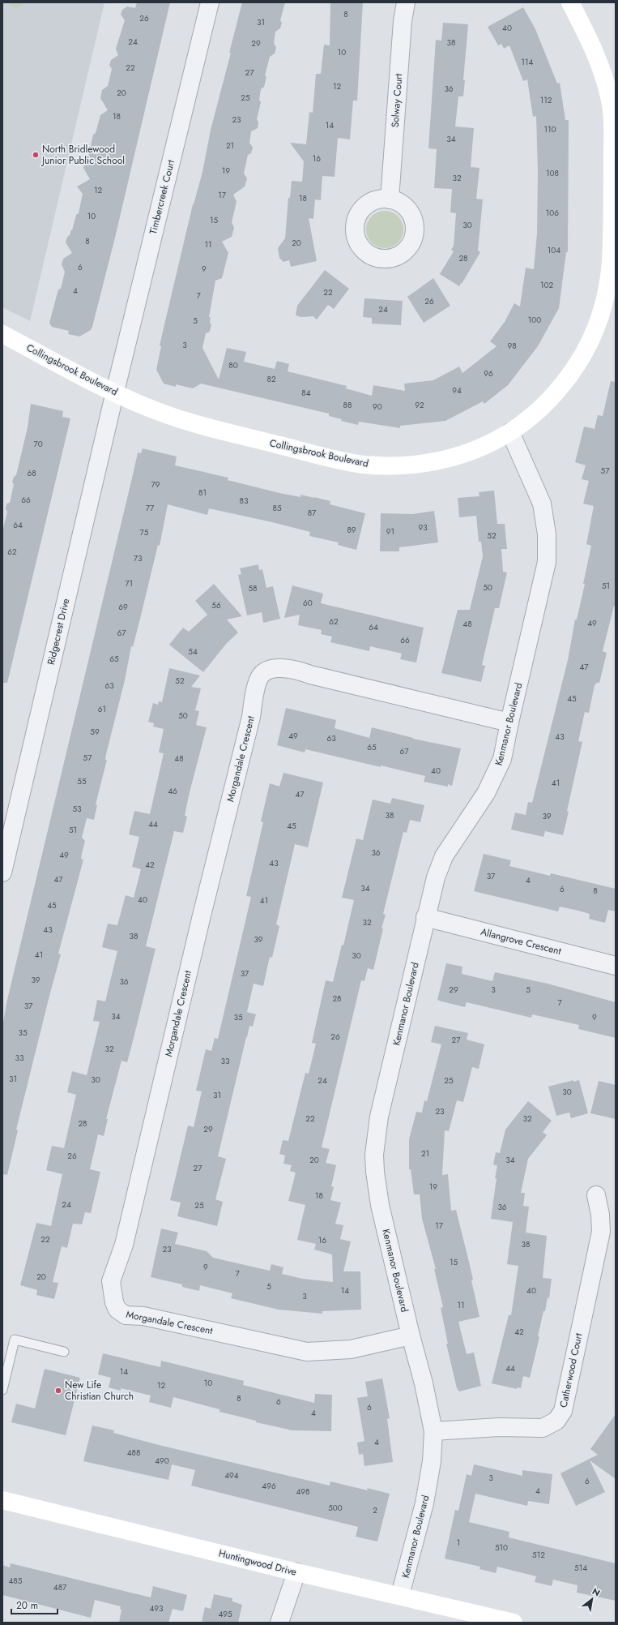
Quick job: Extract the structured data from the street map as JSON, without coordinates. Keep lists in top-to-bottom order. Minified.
{"streets":{"street":["Solway Court","Timbercreek Court","Collingsbrook Boulevard","Ridgecrest Drive","Kenmanor Boulevard","Morgandale Crescent","Allangrove Crescent","Catherwood Court","Huntingwood Drive"]},"crossings":[["Timbercreek Court","Collingsbrook Boulevard"],["Timbercreek Court","Ridgecrest Drive"],["Collingsbrook Boulevard","Ridgecrest Drive"],["Collingsbrook Boulevard","Kenmanor Boulevard"],["Kenmanor Boulevard","Morgandale Crescent"],["Kenmanor Boulevard","Allangrove Crescent"],["Kenmanor Boulevard","Catherwood Court"],["Kenmanor Boulevard","Huntingwood Drive"]],"places":["North Bridlewood Junior Public School","New Life Christian Church"],"house_numbers":["8","26","31","40","24","38","29","10","114","22","27","12","36","20","25","112","18","23","14","110","34","21","16","19","108","32","12","17","18","106","10","15","30","8","20","11","104","28","6","9","102","4","22","7","26","24","100","5","3","98","80","96","82","94","84","88","92","90","70","57","68","79","81","66","83","77","85","87","64","93","89","91","75","52","62","73","71","51","50","58","60","56","69","62","49","48","64","67","66","54","65","47","52","63","45","61","50","59","49","43","63","65","67","57","48","40","55","41","46","47","53","38","39","44","45","51","36","49","43","42","37","47","4","34","6","8","40","41","45","32","43","38","39","41","30","37","39","36","29","3","5","28","7","37","34","35","9","35","26","27","32","33","33","31","30","24","25","30","31","23","22","32","28","29","21","26","20","34","27","19","18","24","25","36","17","22","16","38","23","15","9","7","20","5","14","40","3","11","42","44","14","10","12","8","6","6","4","4","488","490","494","3","6","496","4","498","500","2","1","510","512","514","485","487","493","495"],"scale_bar":"20 m","north":"top right"}
